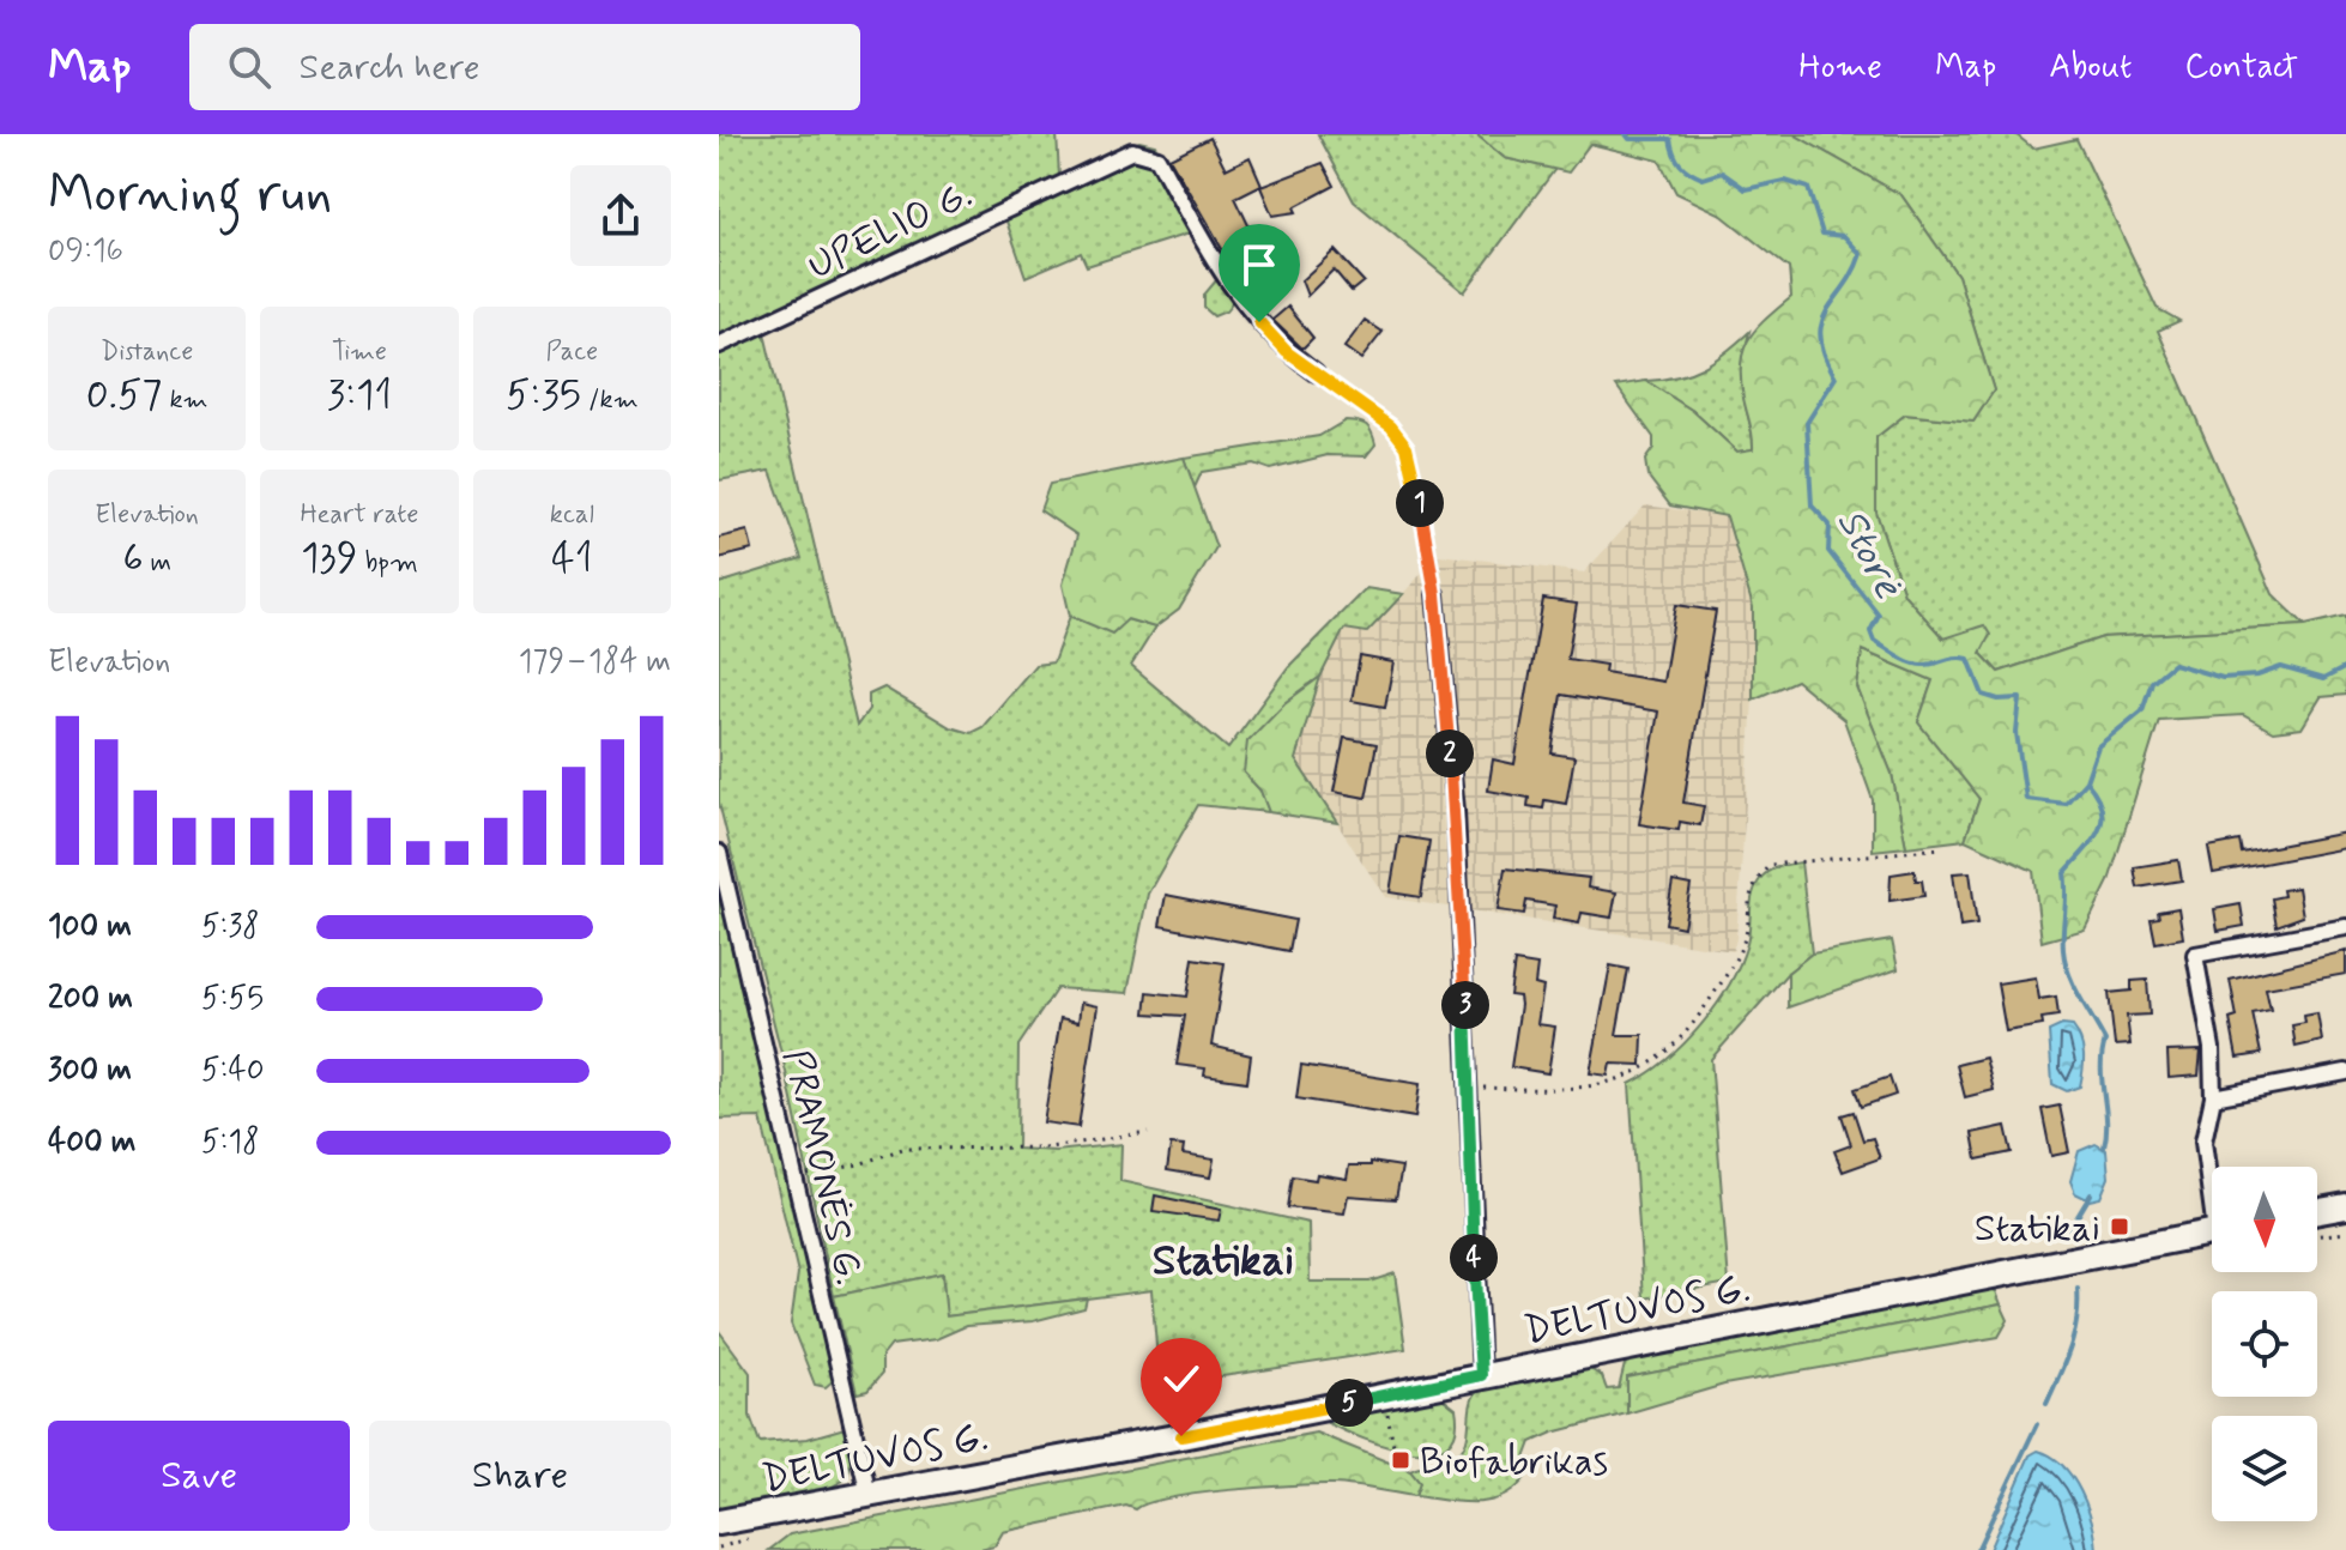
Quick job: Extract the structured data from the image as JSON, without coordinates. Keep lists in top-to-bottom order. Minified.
{"streets":{"main road":["DELTUVOS G."],"street":["UPELIO G.","PRAMONĖS G."]},"crossings":[["PRAMONĖS G.","DELTUVOS G."]],"districts":["Statikai"],"water":["Storė"],"places":{"transit":["Statikai","Biofabrikas"]},"north":"bottom","page":{"header":"Map","search":"Search here","nav":["Home","Map","About","Contact"],"heading":["Morning run","09:16"],"stats":[["Distance","0.57 km"],["Time","3:11"],["Pace","5:35 /km"],["Elevation","6 m"],["Heart rate","139 bpm"],["kcal","41"]],"pins":["1","2","3","4","5"],"chart":["Elevation","179–184 m"],"list":[{"name":"100 m","note":"5:38"},{"name":"200 m","note":"5:55"},{"name":"300 m","note":"5:40"},{"name":"400 m","note":"5:18"}],"buttons":["Save","Share"]}}
